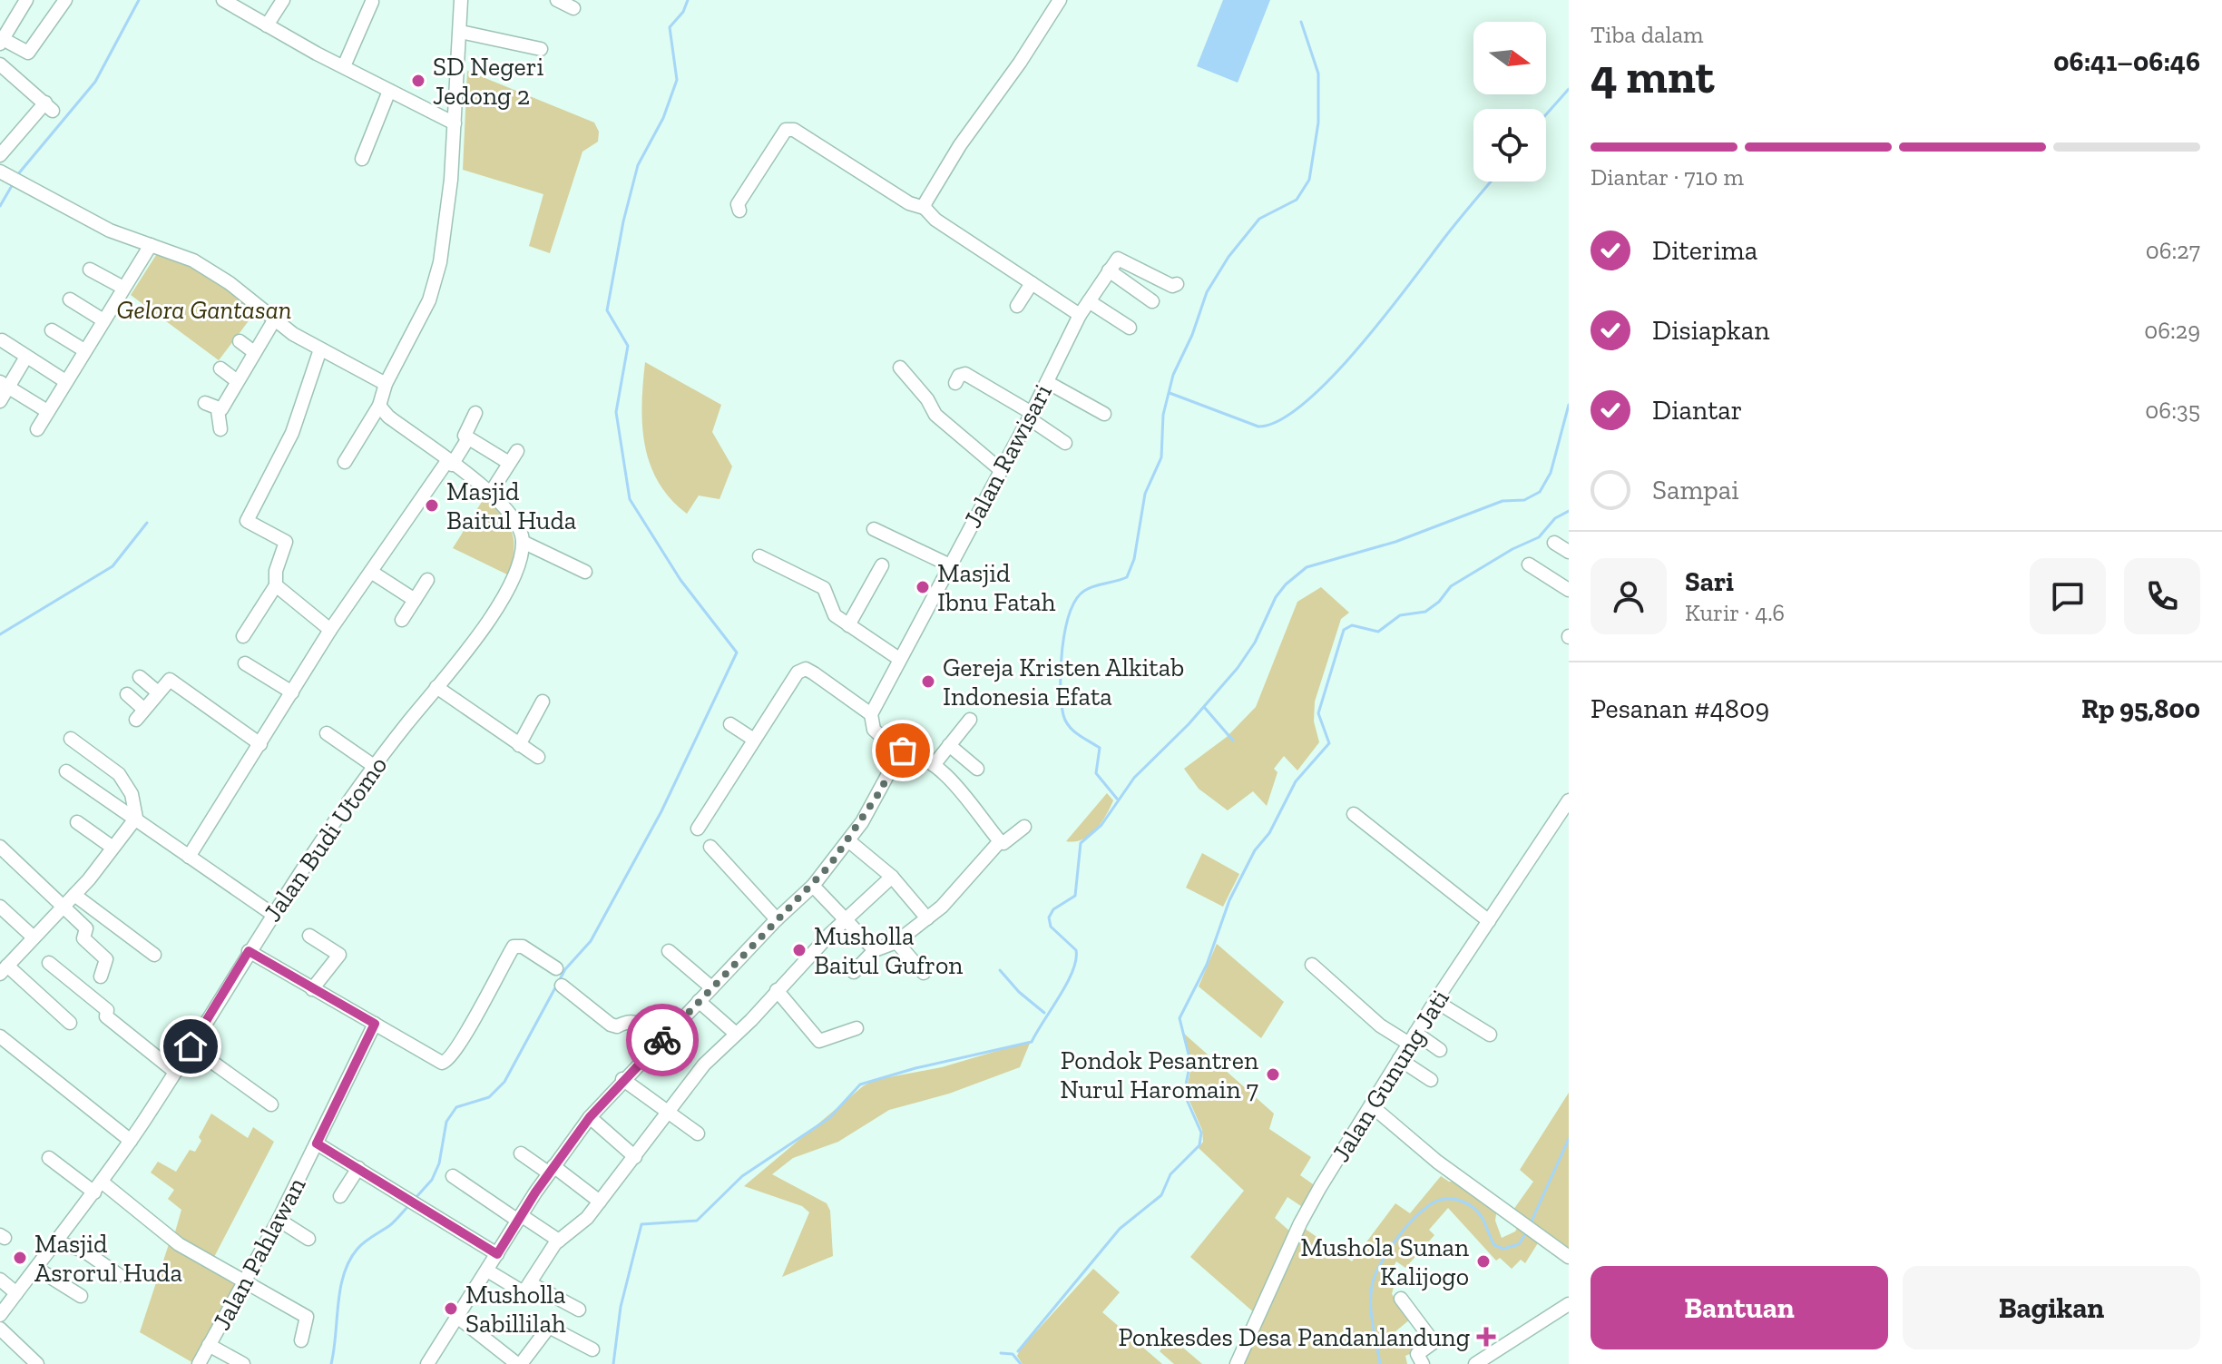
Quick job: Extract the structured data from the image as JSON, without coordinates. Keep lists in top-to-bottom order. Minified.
{"streets":{"street":["Jalan Rawisari","Jalan Budi Utomo","Jalan Gunung Jati","Jalan Pahlawan"]},"parks":["Gelora Gantasan"],"places":{"other":["SD Negeri Jedong 2","Masjid Baitul Huda","Masjid Ibnu Fatah","Gereja Kristen Alkitab Indonesia Efata","Musholla Baitul Gufron","Pondok Pesantren Nurul Haromain 7","Masjid Asrorul Huda","Mushola Sunan Kalijogo","Musholla Sabillilah"],"health":["Ponkesdes Desa Pandanlandung"]},"north":"right","page":{"heading":["4 mnt","Tiba dalam","06:41–06:46"],"panel":["Sari","Kurir · 4.6","Pesanan #4809","Rp 95,800"],"bar":"Diantar · 710 m","list":[["Diterima","06:27"],["Disiapkan","06:29"],["Diantar","06:35"],"Sampai"],"buttons":["Bantuan","Bagikan"]}}
